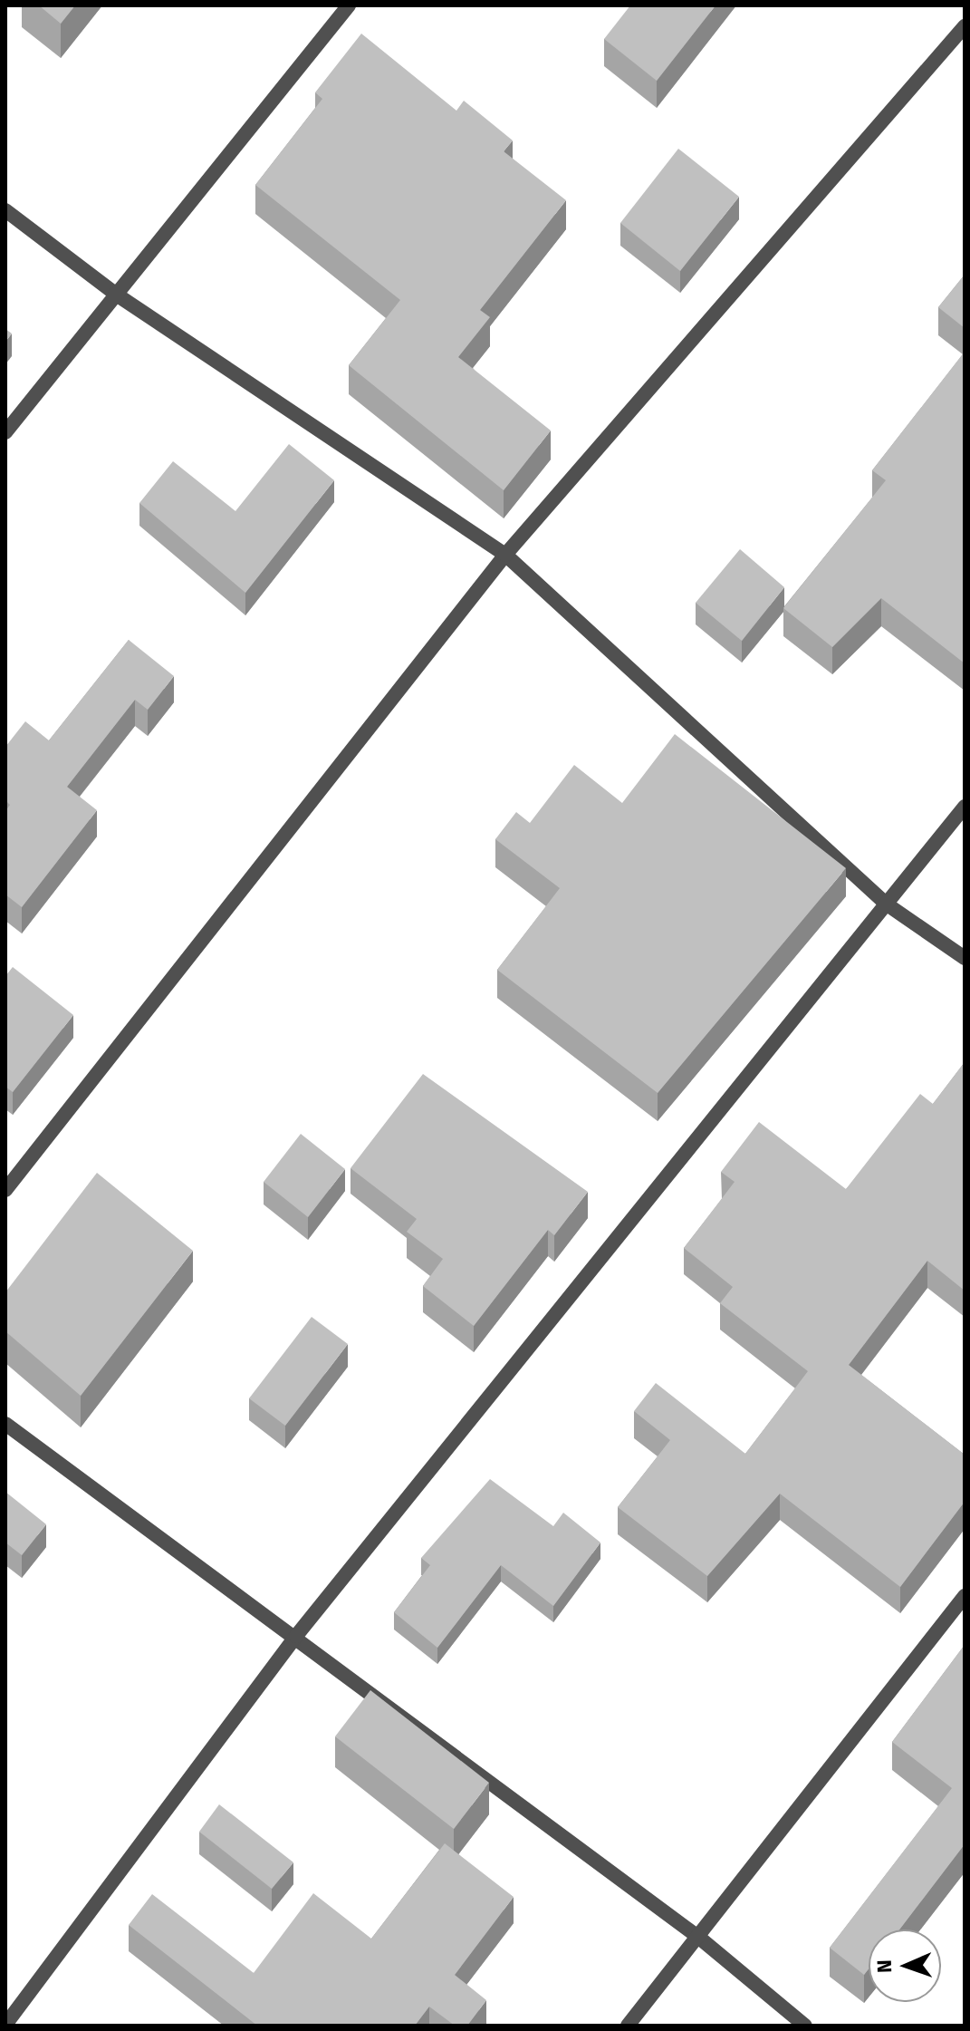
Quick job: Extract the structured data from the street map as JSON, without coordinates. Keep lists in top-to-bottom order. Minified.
{"north":"left"}
